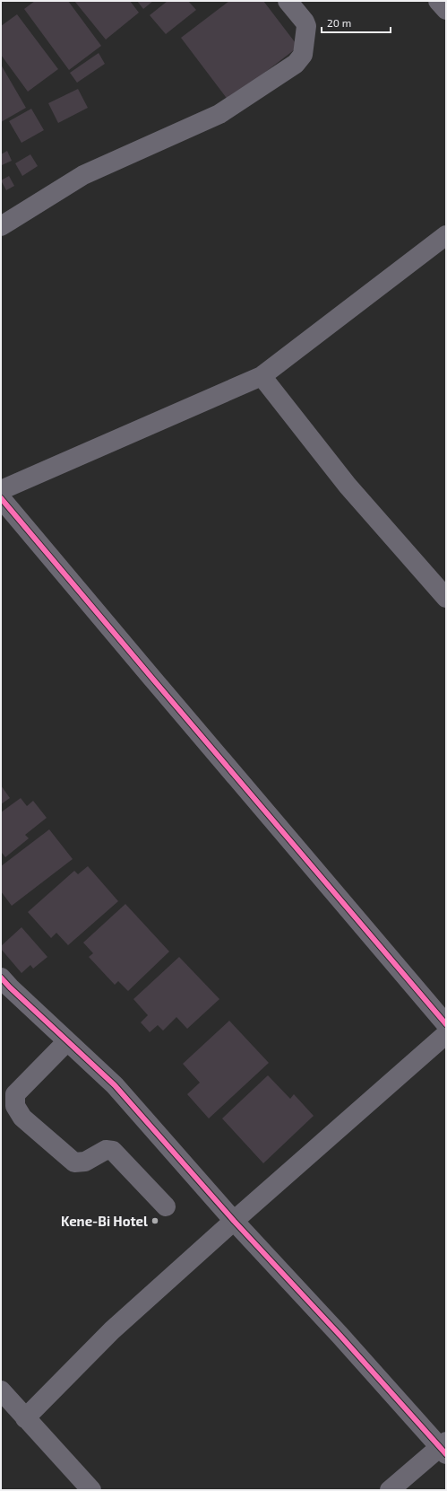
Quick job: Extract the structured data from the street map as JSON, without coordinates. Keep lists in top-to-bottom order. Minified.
{"places":["Kene-Bi Hotel"],"scale_bar":"20 m"}
